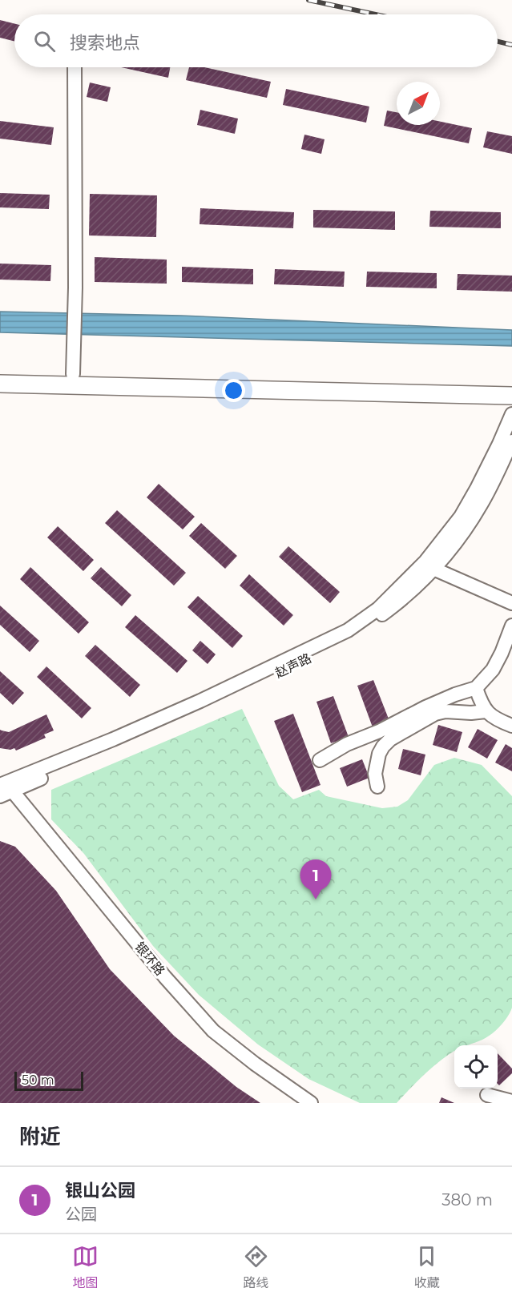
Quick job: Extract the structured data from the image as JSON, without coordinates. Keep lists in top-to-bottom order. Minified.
{"streets":{"street":["赵声路","银环路"]},"crossings":[["赵声路","银环路"]],"scale_bar":"50 m","north":"top right","page":{"search":"搜索地点","pins":"1","scale":"50 m","heading":"附近","list":[{"mark":"1","name":"银山公园","note":"公园","value":"380 m"}],"nav":["地图","路线","收藏"]}}
